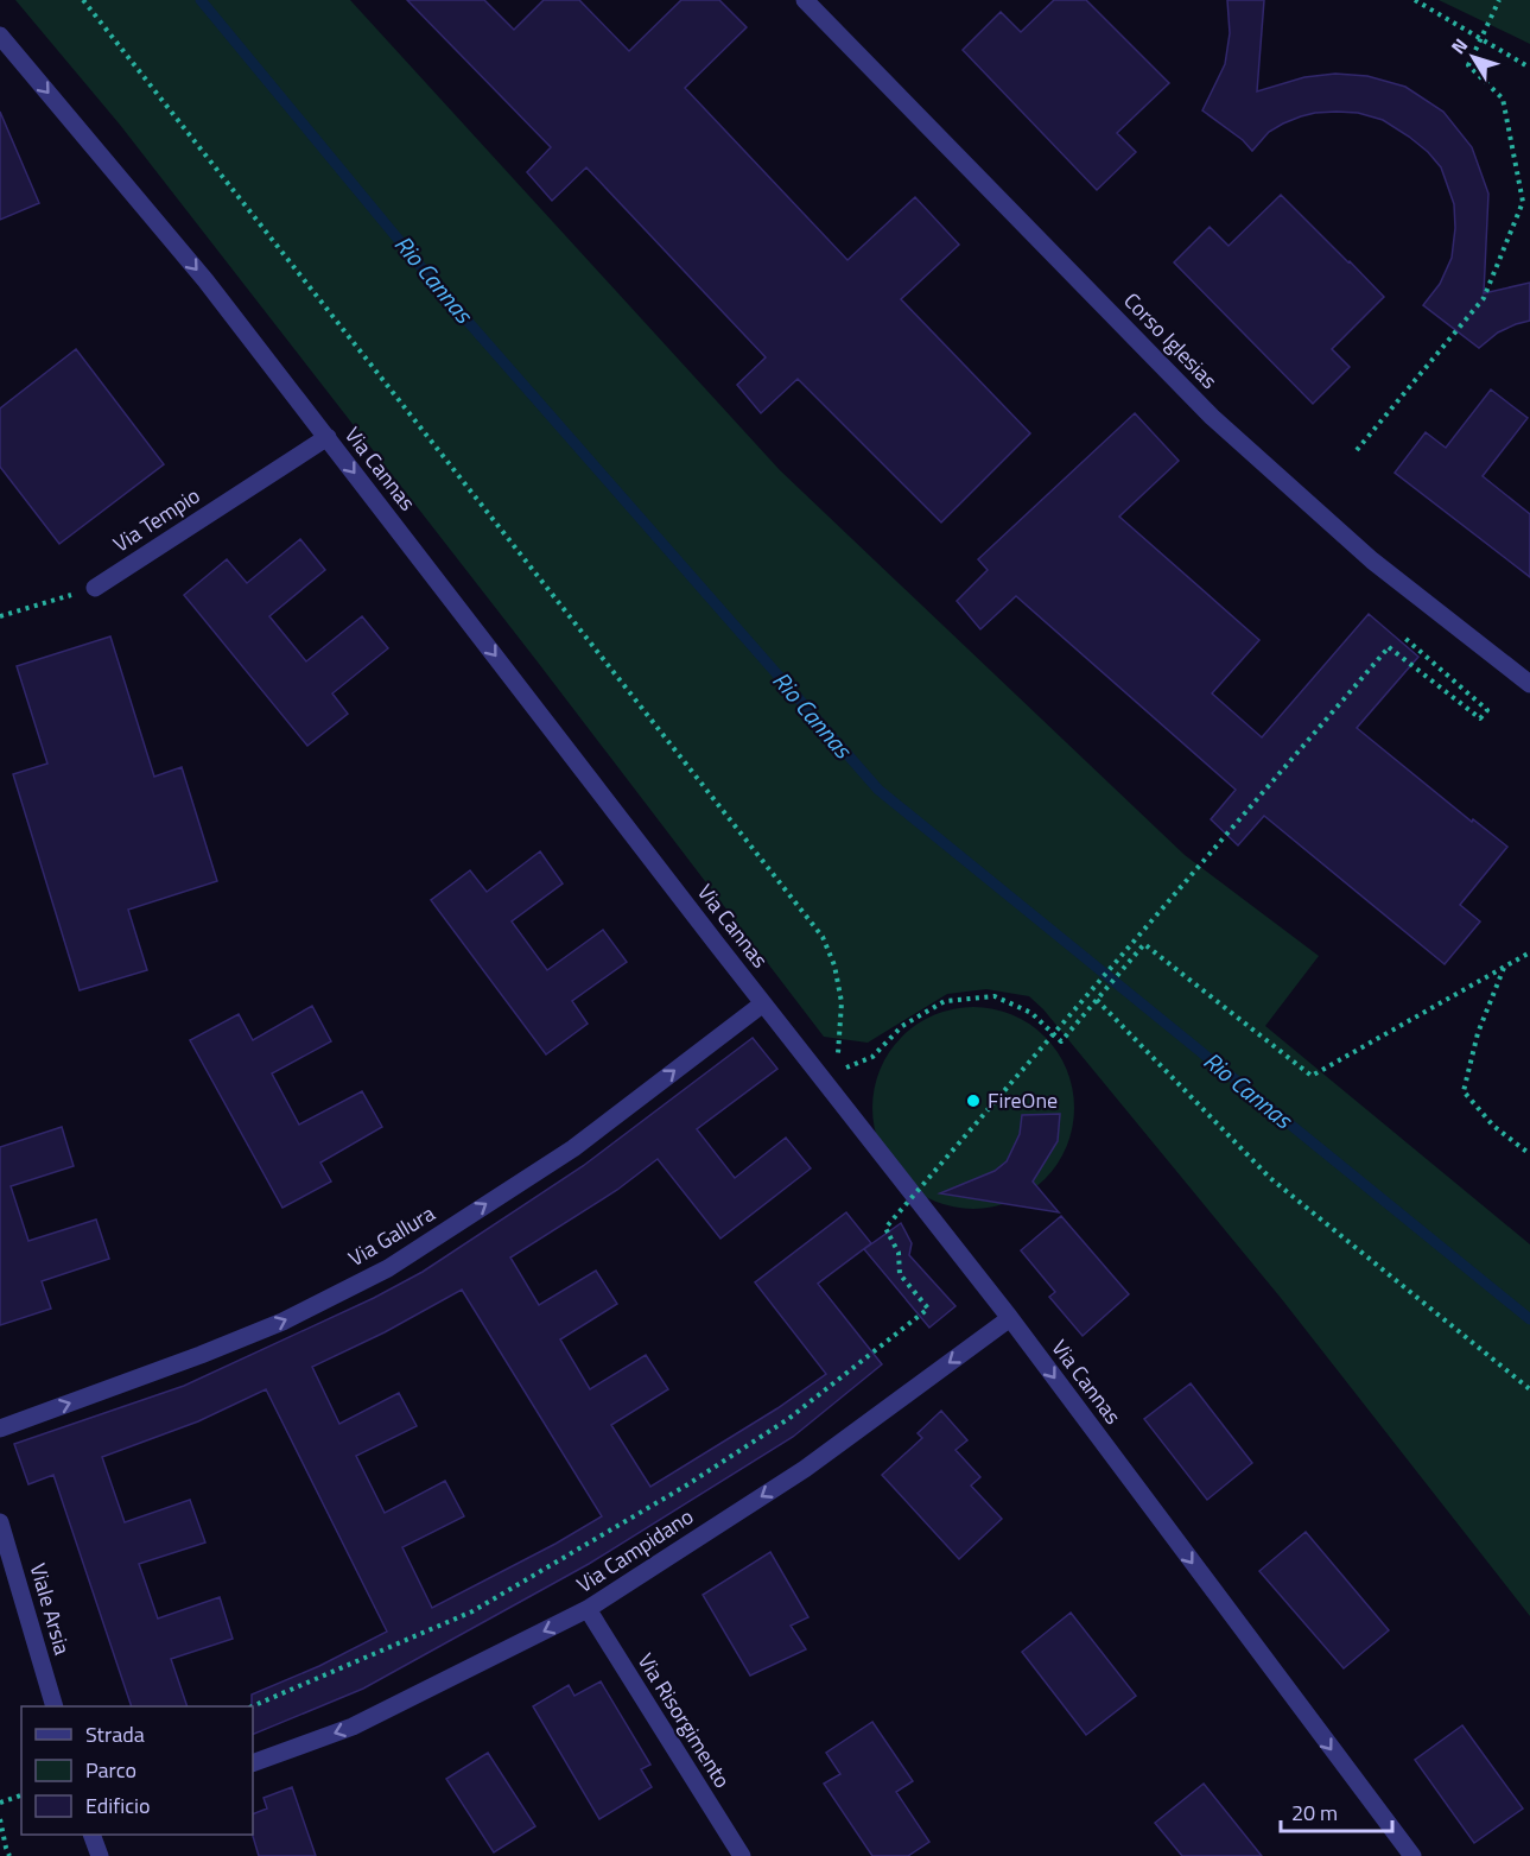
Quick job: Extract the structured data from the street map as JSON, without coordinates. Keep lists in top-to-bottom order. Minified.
{"streets":{"street":["Corso Iglesias","Via Cannas","Via Tempio","Via Gallura","Via Campidano","Viale Arsia","Via Risorgimento"]},"crossings":[["Via Cannas","Via Tempio"],["Via Cannas","Via Gallura"],["Via Cannas","Via Campidano"],["Via Campidano","Via Risorgimento"]],"one_way":["Via Cannas","Via Gallura","Via Campidano"],"water":["Rio Cannas"],"places":["FireOne"],"legend":["Strada","Parco","Edificio"],"scale_bar":"20 m","north":"top left"}
